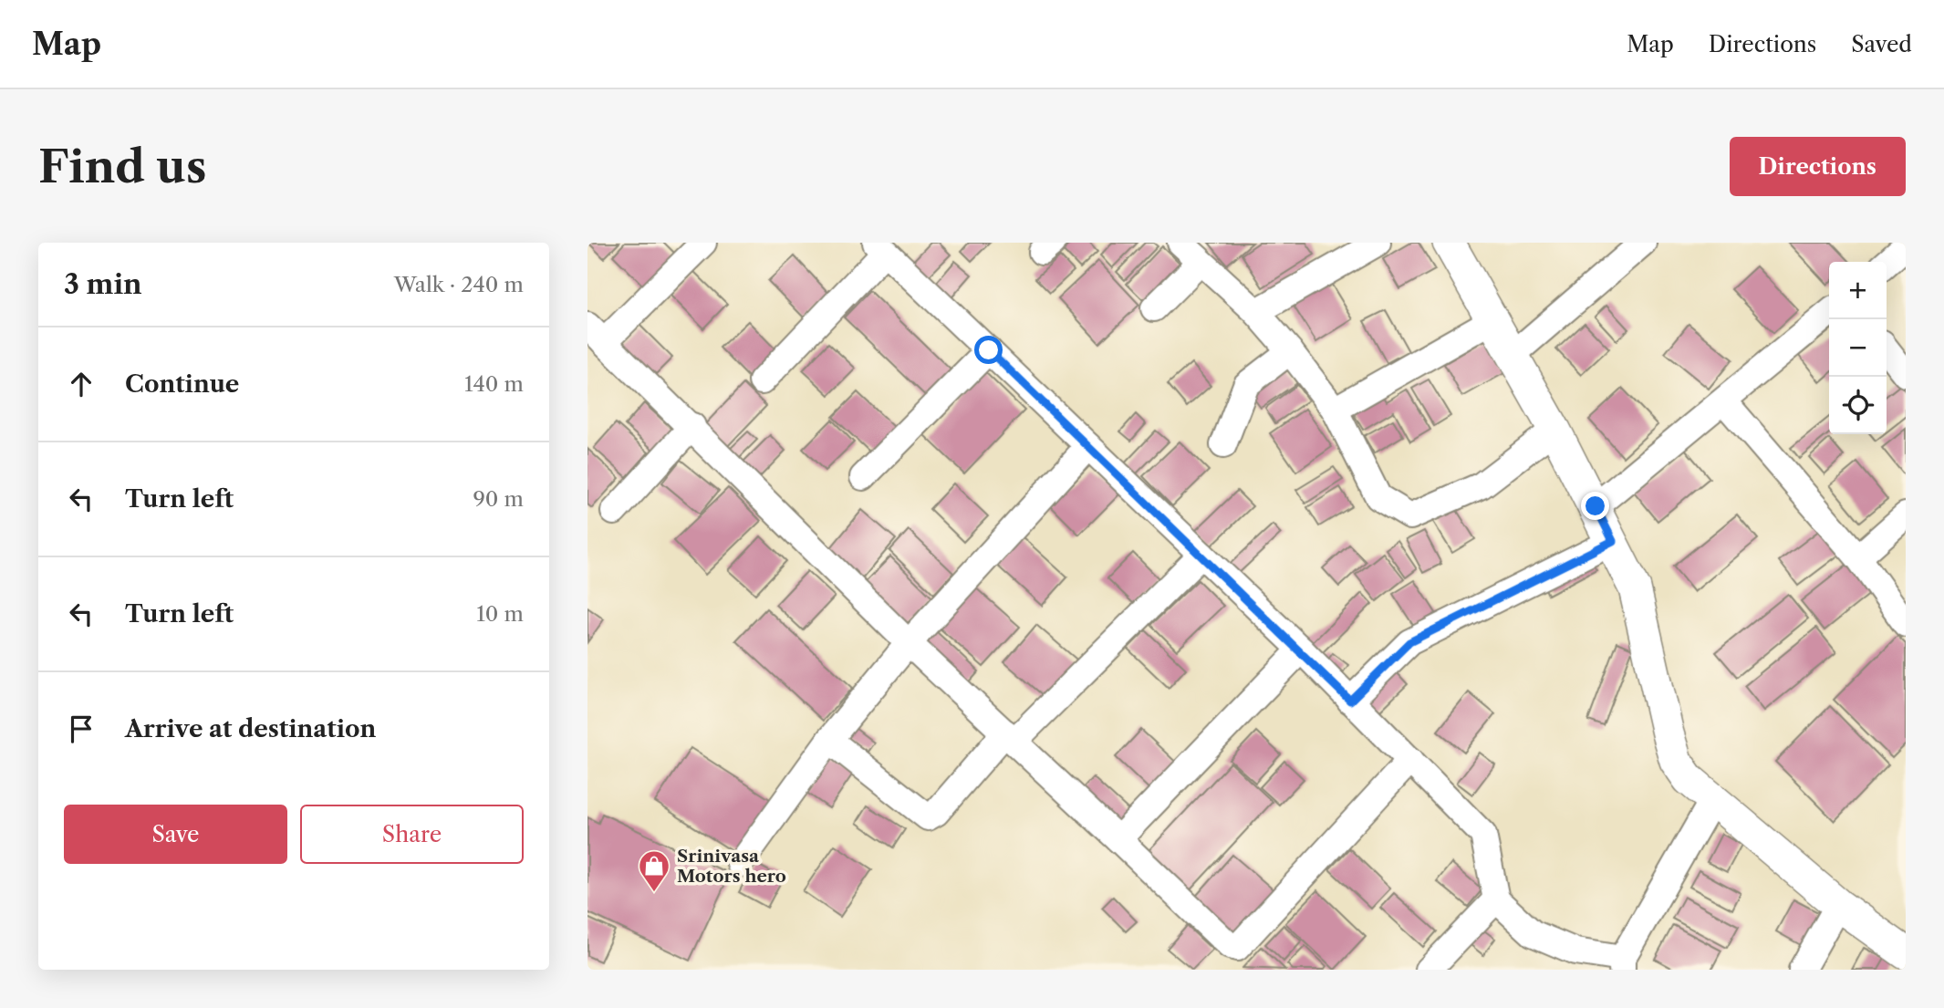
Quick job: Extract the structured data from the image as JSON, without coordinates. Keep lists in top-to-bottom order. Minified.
{"places":{"shop":["Srinivasa Motors hero"]},"page":{"header":"Map","nav":["Map","Directions","Saved"],"buttons":["Directions",["Save","Share"]],"title":"Find us","heading":["3 min","Walk · 240 m"],"map_buttons":["+","−"],"list":[["Continue","140 m"],["Turn left","90 m"],["Turn left","10 m"],"Arrive at destination"]}}
